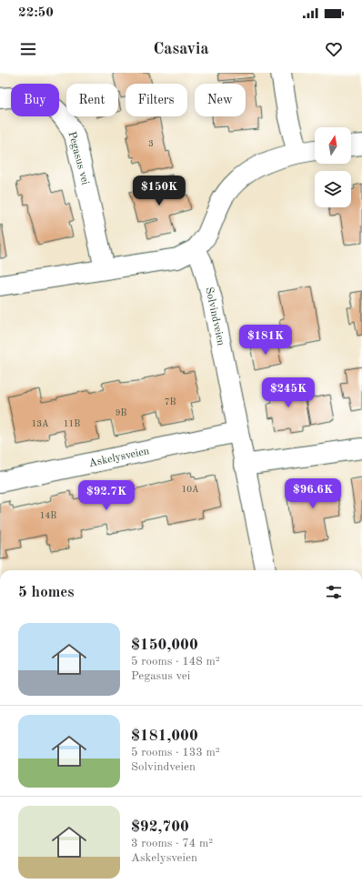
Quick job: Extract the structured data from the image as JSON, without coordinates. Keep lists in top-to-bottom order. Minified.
{"streets":{"street":["Pegasus vei","Solvindveien","Askelysveien"]},"crossings":[["Solvindveien","Askelysveien"]],"house_numbers":["3","7B","9B","13A","11B","10A","14B"],"north":"top","page":{"status":"22:50","header":"Casavia","chip":["Buy","Rent","Filters","New"],"price":["$150K","$181K","$245K","$96.6K","$92.7K"],"heading":"5 homes","list":[{"name":"$150,000","note":"5 rooms · 148 m² · Pegasus vei"},{"name":"$181,000","note":"5 rooms · 133 m² · Solvindveien"},{"name":"$92,700","note":"3 rooms · 74 m² · Askelysveien"}]}}
